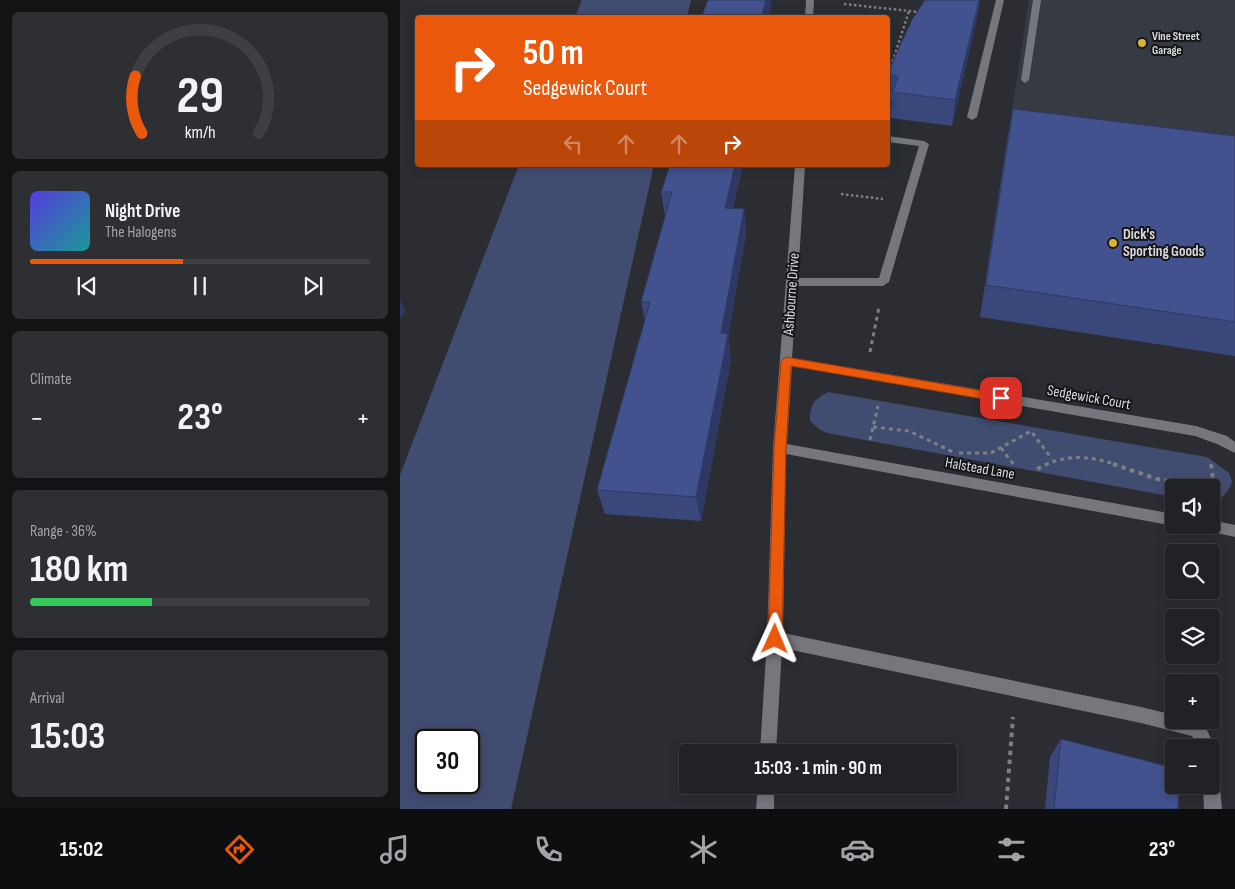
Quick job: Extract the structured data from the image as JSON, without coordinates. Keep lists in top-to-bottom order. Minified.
{"streets":{"street":["Ashbourne Drive","Sedgewick Court","Halstead Lane"]},"crossings":[["Ashbourne Drive","Sedgewick Court"],["Ashbourne Drive","Halstead Lane"]],"places":["Vine Street Garage","Dick's Sporting Goods"],"page":{"turn":["50 m","Sedgewick Court"],"song":["Night Drive","The Halogens"],"tile":["Climate",["Range · 36%","180 km"],["Arrival","15:03"]],"heat":["−","23°","+"],"map_buttons":["+","−"],"limit":"30","trip":"15:03 · 1 min · 90 m","tabs":["15:02","23°"],"gauge":["29","km/h"]}}
